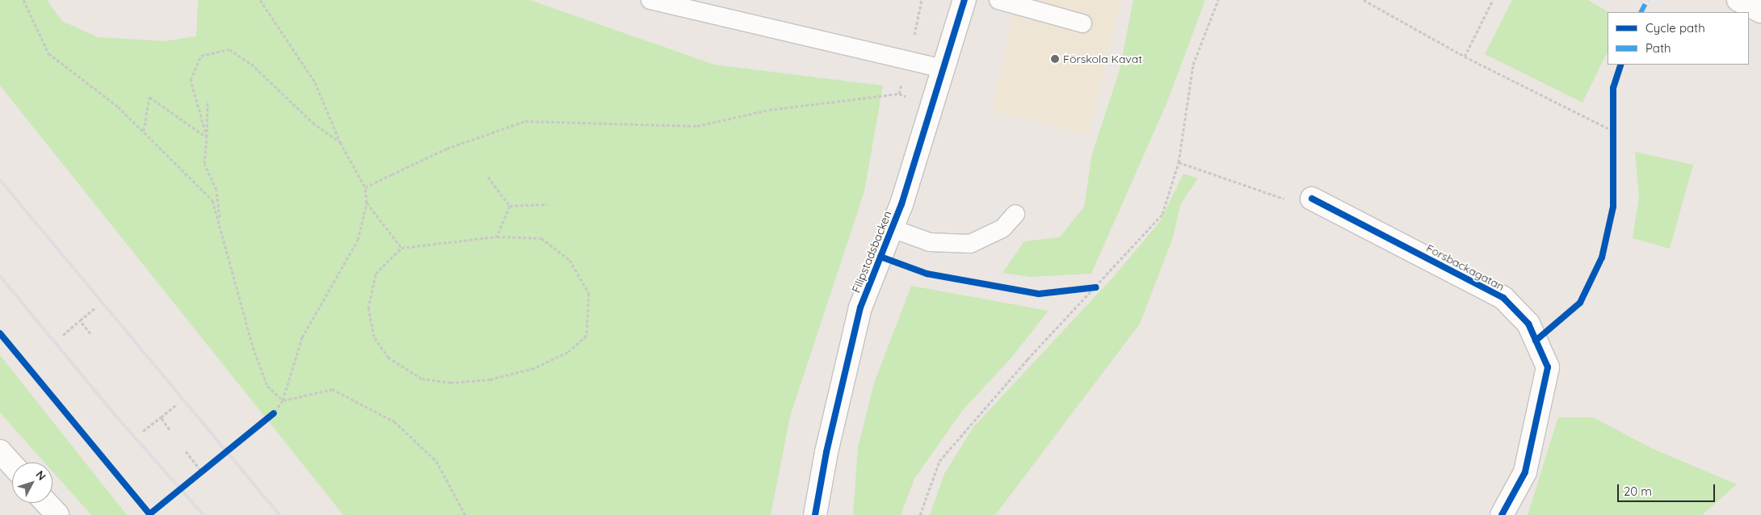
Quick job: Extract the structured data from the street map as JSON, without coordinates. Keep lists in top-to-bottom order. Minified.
{"streets":{"street":["Filipstadsbacken","Forsbackagatan"]},"places":["Förskola Kavat"],"legend":["Cycle path","Path"],"scale_bar":"20 m","north":"top right"}
